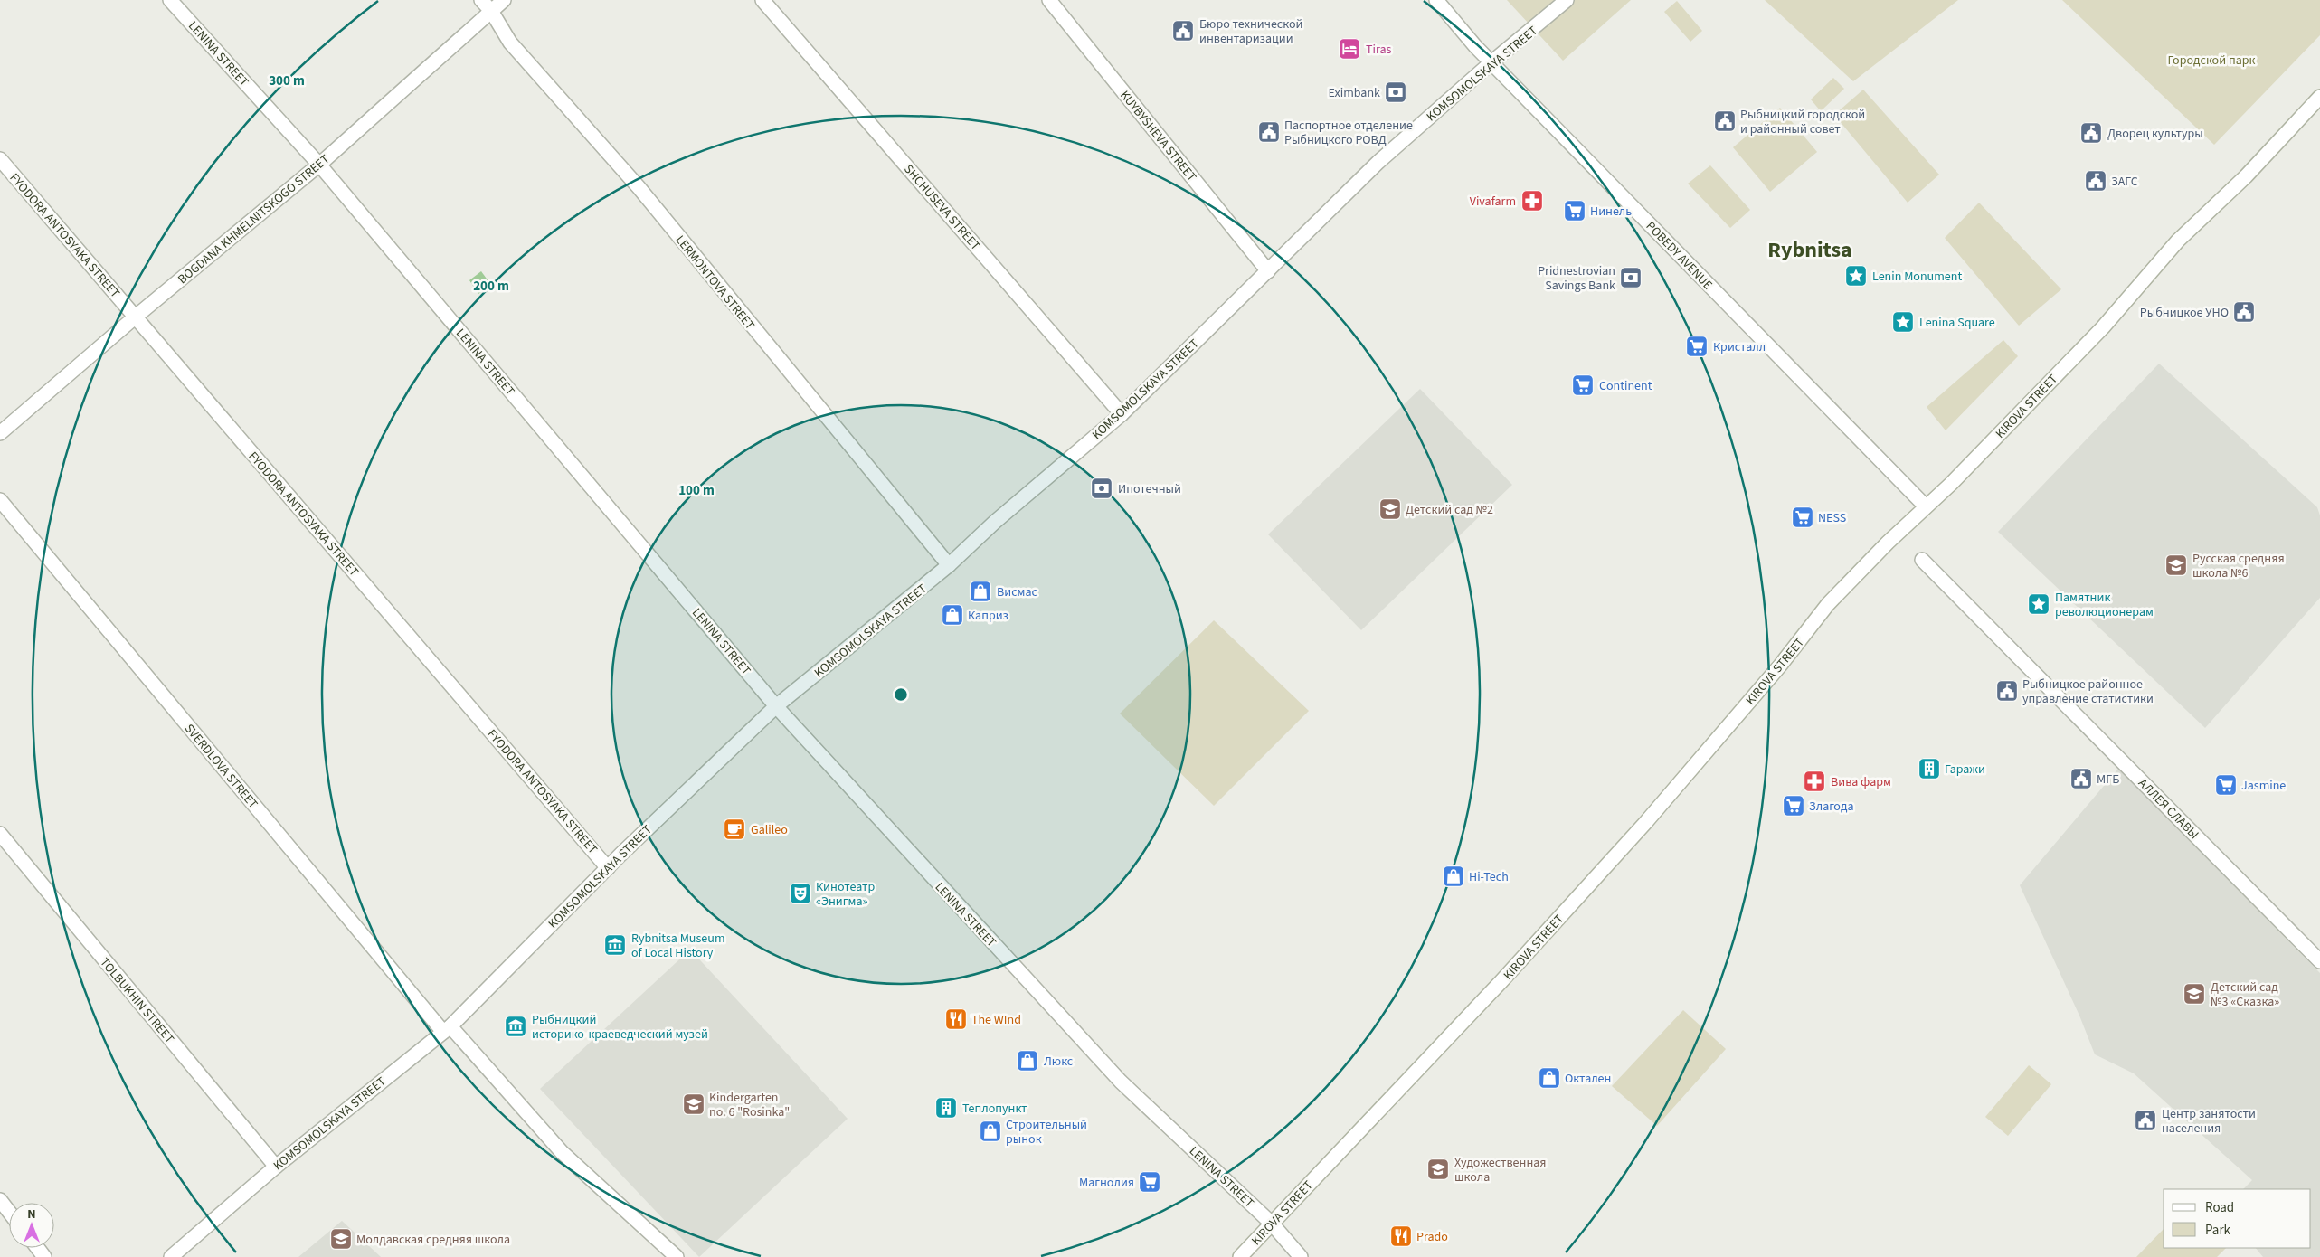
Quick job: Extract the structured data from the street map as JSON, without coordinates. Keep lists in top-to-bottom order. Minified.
{"streets":{"street":["LENINA STREET","KOMSOMOLSKAYA STREET","KUYBYSHEVA STREET","SHCHUSEVA STREET","BOGDANA KHMELNITSKOGO STREET","FYODORA ANTOSYAKA STREET","POBEDY AVENUE","LERMONTOVA STREET","KIROVA STREET","SVERDLOVA STREET","АЛЛЕЯ СЛАВЫ","TOLBUKHIN STREET"]},"crossings":[["LENINA STREET","KOMSOMOLSKAYA STREET"],["LENINA STREET","BOGDANA KHMELNITSKOGO STREET"],["LENINA STREET","KIROVA STREET"],["KOMSOMOLSKAYA STREET","KUYBYSHEVA STREET"],["KOMSOMOLSKAYA STREET","SHCHUSEVA STREET"],["KOMSOMOLSKAYA STREET","FYODORA ANTOSYAKA STREET"],["KOMSOMOLSKAYA STREET","POBEDY AVENUE"],["KOMSOMOLSKAYA STREET","LERMONTOVA STREET"],["KOMSOMOLSKAYA STREET","SVERDLOVA STREET"],["KOMSOMOLSKAYA STREET","TOLBUKHIN STREET"],["BOGDANA KHMELNITSKOGO STREET","FYODORA ANTOSYAKA STREET"],["BOGDANA KHMELNITSKOGO STREET","LERMONTOVA STREET"],["POBEDY AVENUE","KIROVA STREET"]],"districts":["Rybnitsa"],"parks":["Городской парк"],"places":{"public building":["Бюро технической инвентаризации","Рыбницкий городской и районный совет","Паспортное отделение Рыбницкого РОВД","Дворец культуры","ЗАГС","Рыбницкое УНО","Рыбницкое районное управление статистики","МГБ","Центр занятости населения"],"hotel":["Tiras"],"bank":["Eximbank","Pridnestrovian Savings Bank","Ипотечный"],"pharmacy":["Vivafarm","Вива фарм"],"supermarket":["Нинель","Кристалл","Continent","NESS","Jasmine","Злагода","Магнолия"],"place":["Lenin Monument","Lenina Square","Памятник революционерам"],"school or university":["Детский сад №2","Русская средняя школа №6","Детский сад №3 «Сказка»","Kindergarten no. 6 \"Rosinka\"","Художественная школа","Молдавская средняя школа"],"shop":["Висмас","Каприз","Hi-Tech","Люкс","Октален","Строительный рынок"],"building":["Гаражи","Теплопункт"],"cafe":["Galileo"],"theatre":["Кинотеатр «Энигма»"],"museum":["Rybnitsa Museum of Local History","Рыбницкий историко-краеведческий музей"],"restaurant":["The WInd","Prado"]},"legend":["Road","Park"],"north":"top","rings":["300 m","200 m","100 m"]}
